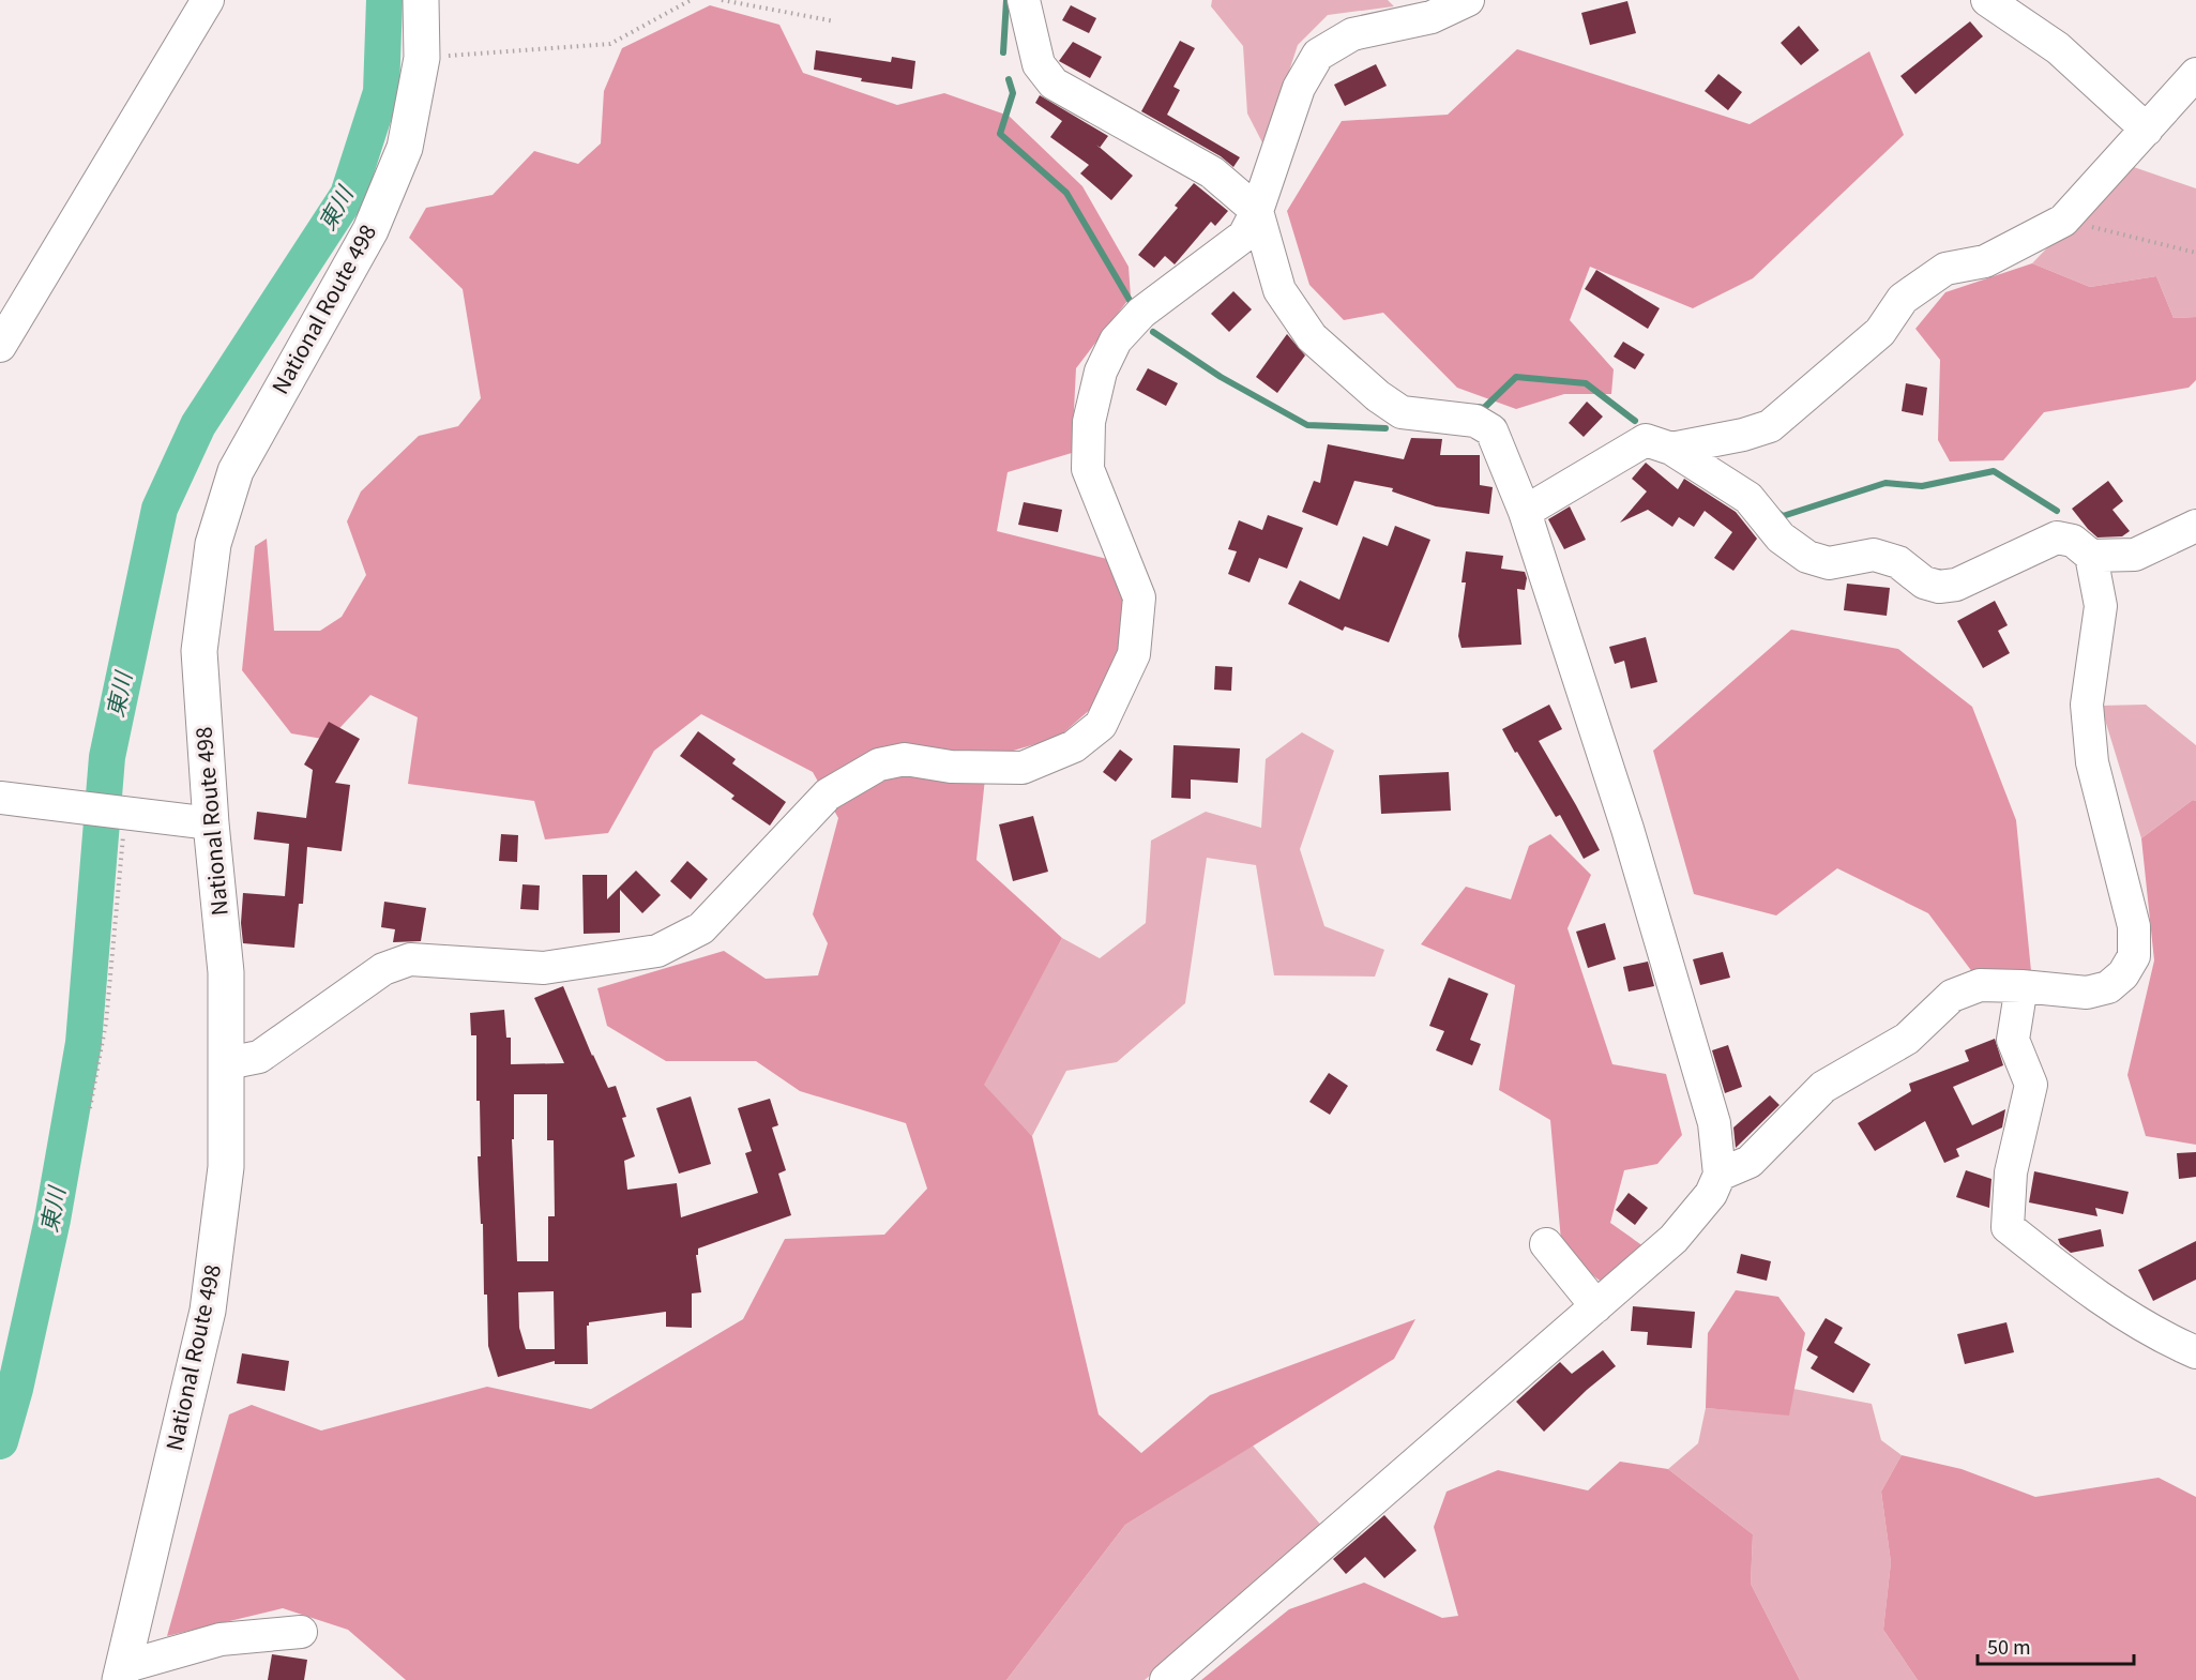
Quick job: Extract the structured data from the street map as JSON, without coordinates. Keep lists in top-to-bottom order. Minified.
{"streets":{"highway":["National Route 498"]},"water":["東川"],"scale_bar":"50 m"}
